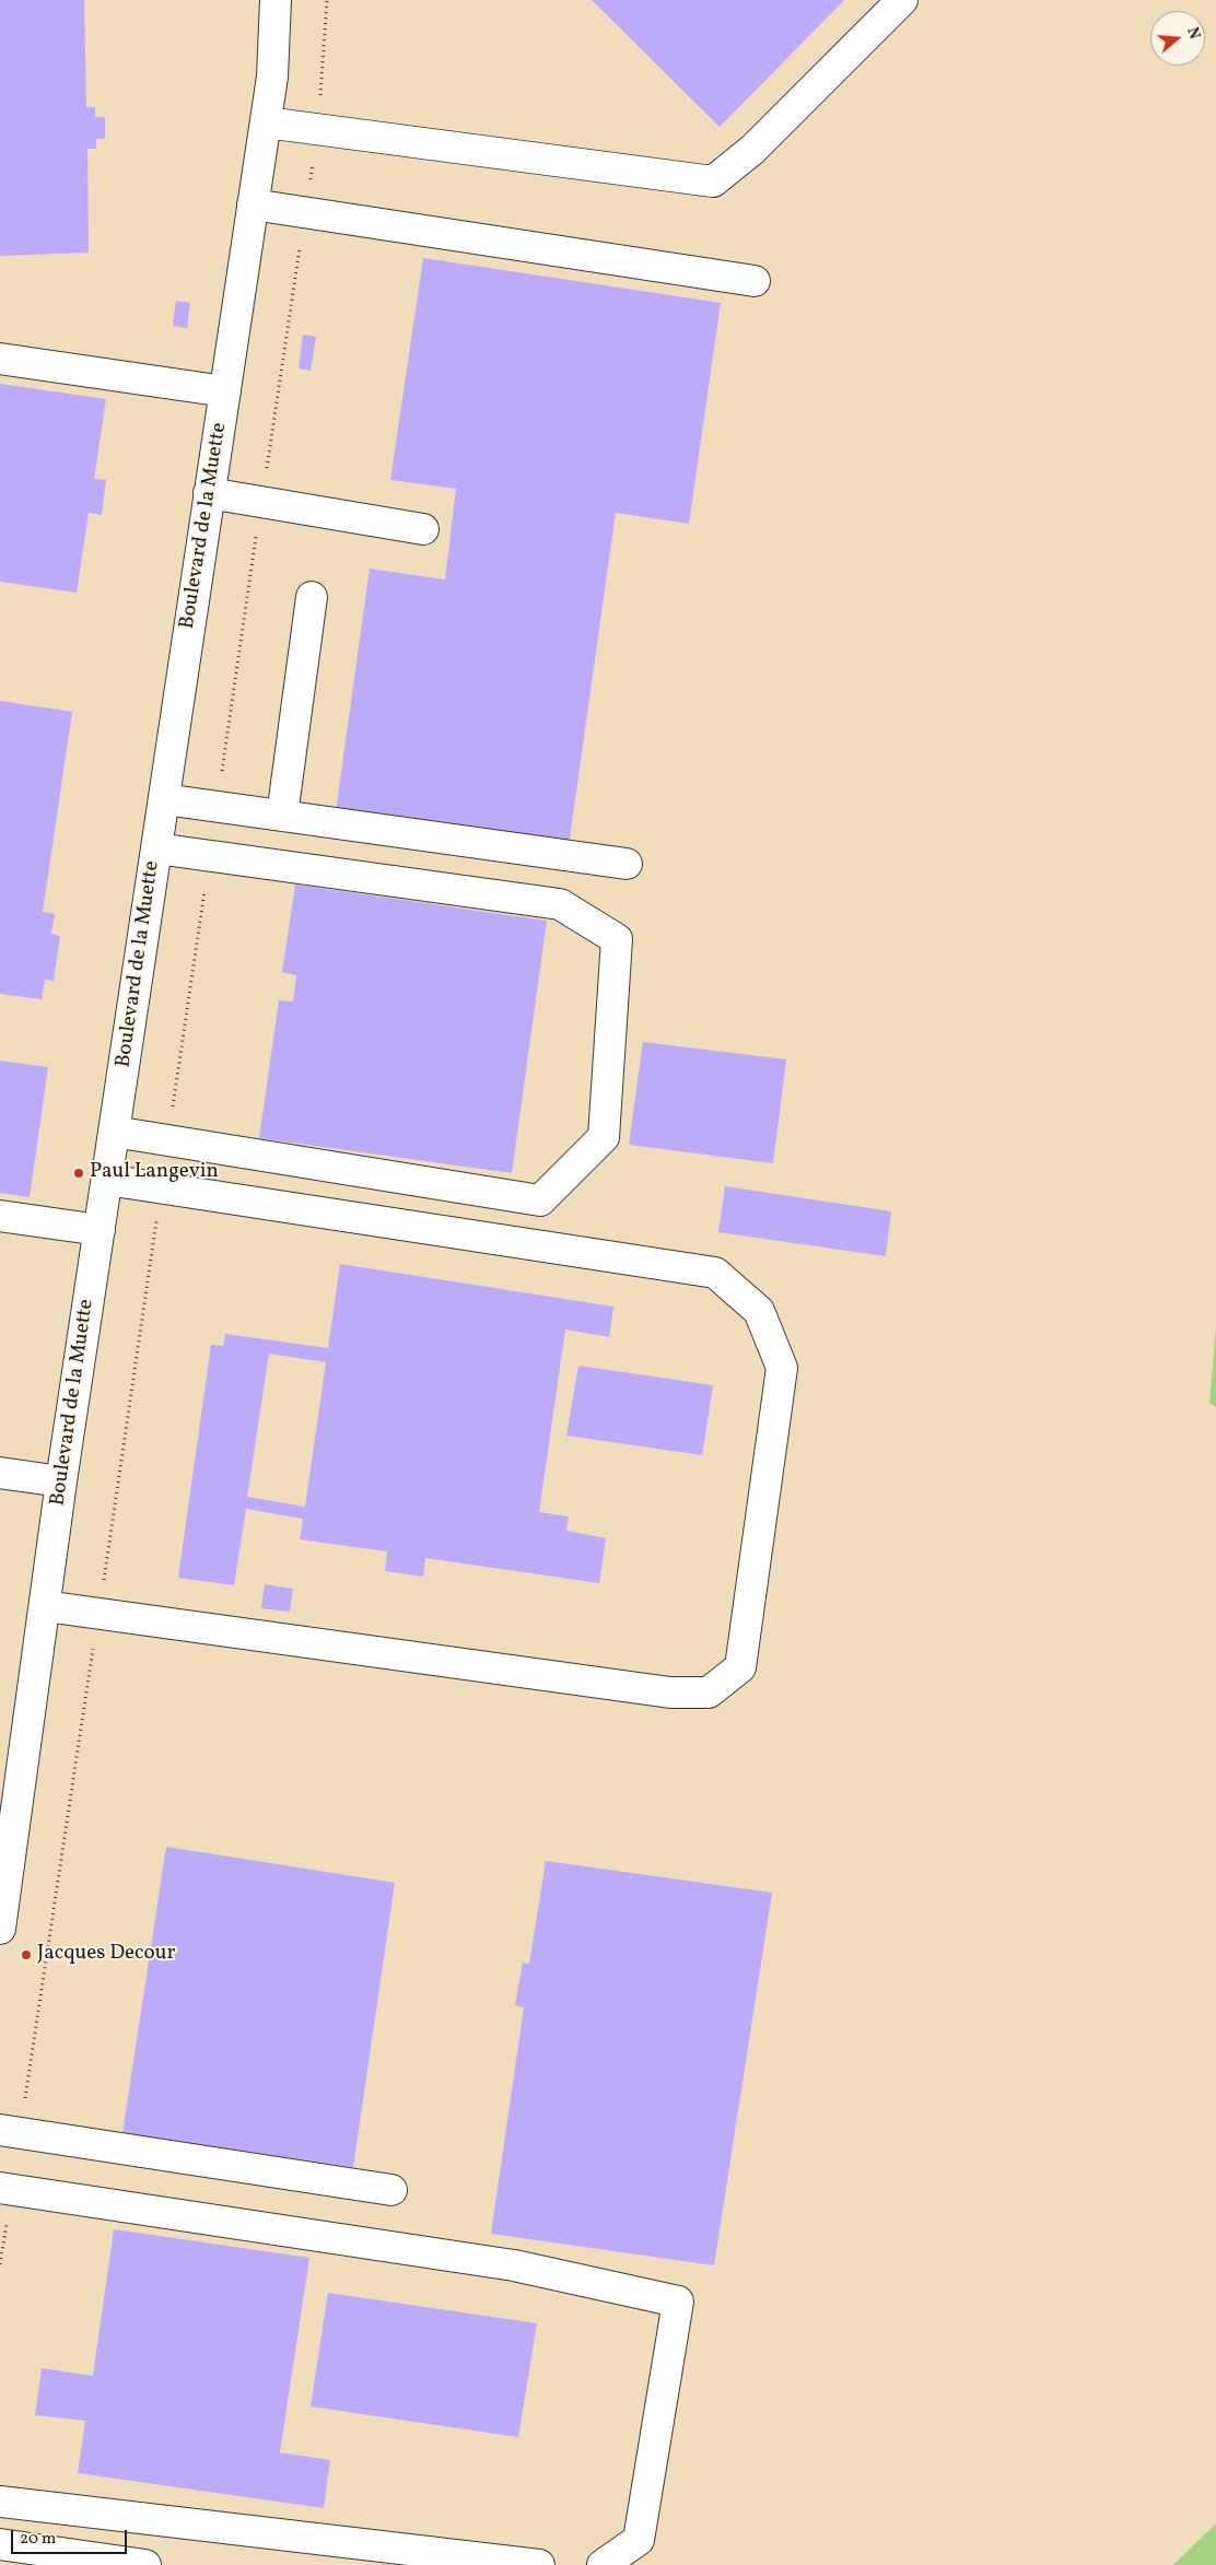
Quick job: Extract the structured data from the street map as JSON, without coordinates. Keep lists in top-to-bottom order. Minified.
{"streets":{"street":["Boulevard de la Muette"]},"places":["Paul Langevin","Jacques Decour"],"scale_bar":"20 m","north":"right"}
